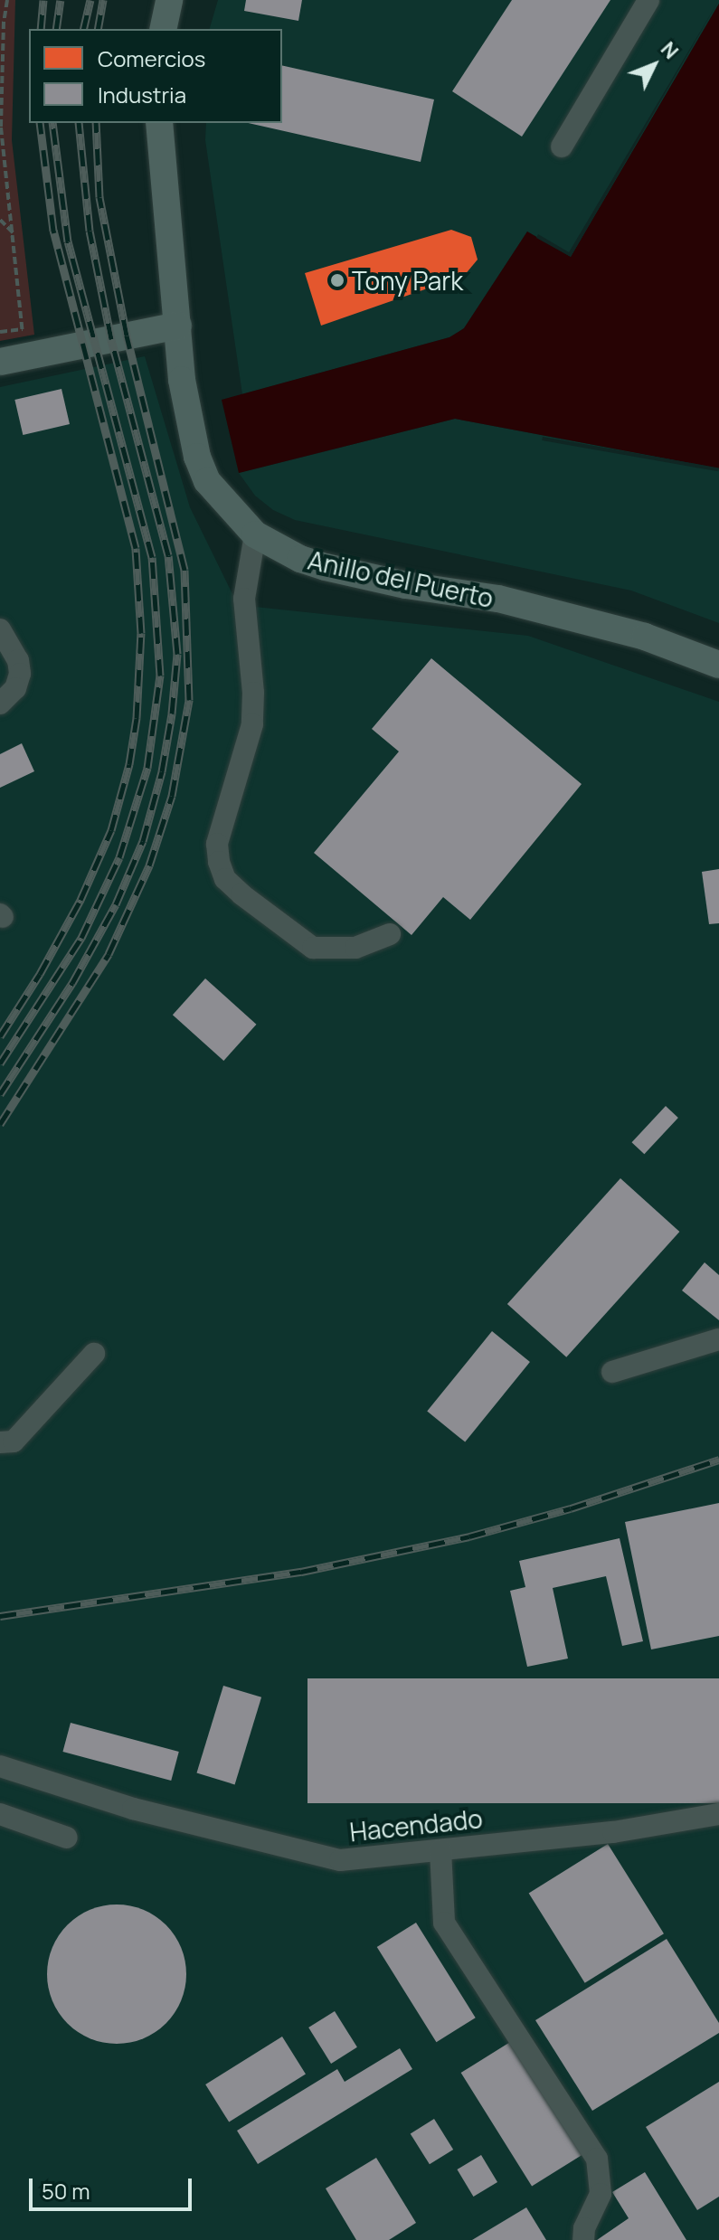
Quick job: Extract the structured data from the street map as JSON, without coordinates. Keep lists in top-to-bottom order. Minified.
{"streets":{"main road":["Anillo del Puerto"],"street":["Hacendado"]},"places":["Tony Park"],"legend":["Comercios","Industria"],"scale_bar":"50 m","north":"top right"}
